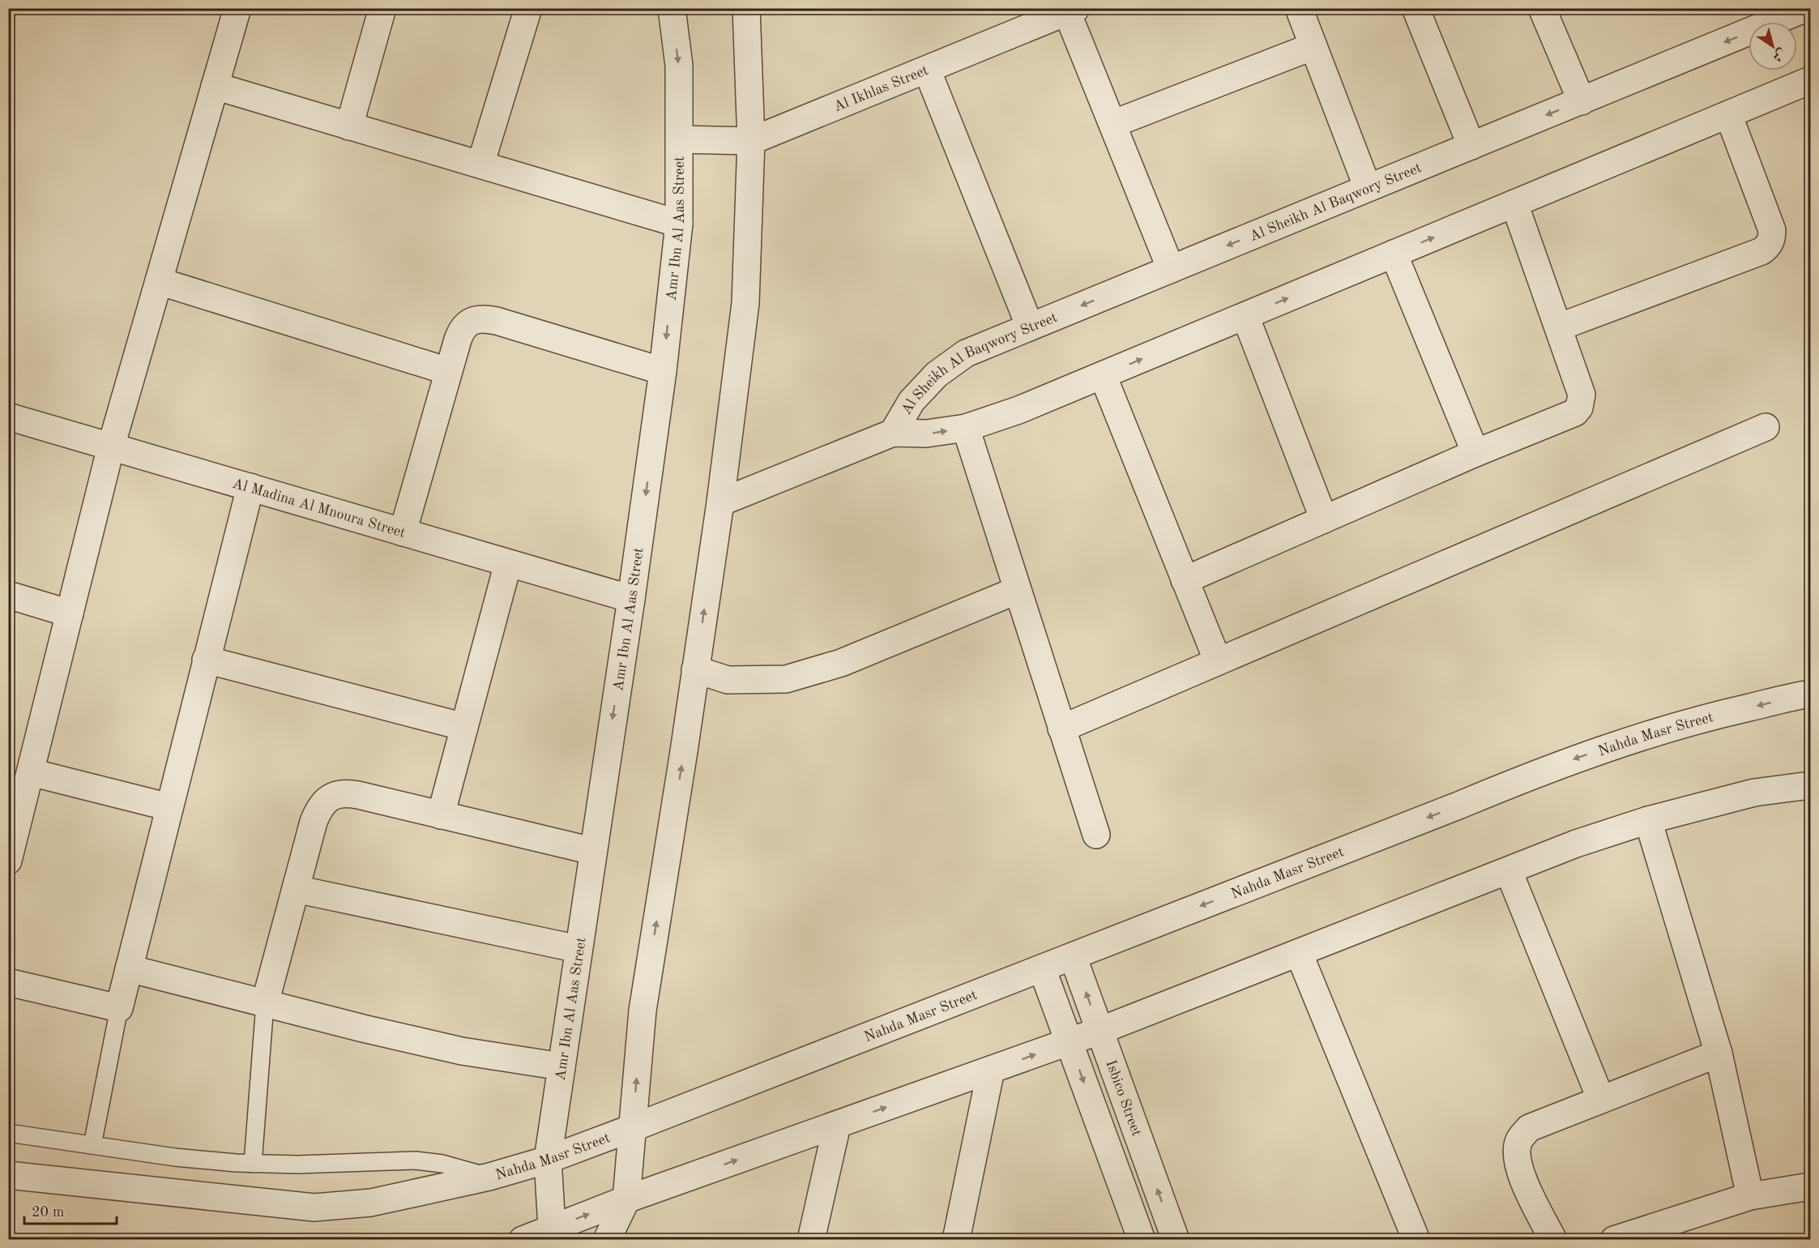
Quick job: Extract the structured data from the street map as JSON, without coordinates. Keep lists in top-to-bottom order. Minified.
{"streets":{"street":["Al Ikhlas Street","Al Sheikh Al Baqwory Street","Amr Ibn Al Aas Street","Al Madina Al Mnoura Street","Nahda Masr Street","Isbico Street"]},"crossings":[["Al Ikhlas Street","Amr Ibn Al Aas Street"],["Amr Ibn Al Aas Street","Al Madina Al Mnoura Street"],["Amr Ibn Al Aas Street","Nahda Masr Street"],["Nahda Masr Street","Isbico Street"]],"scale_bar":"20 m","north":"bottom right"}
